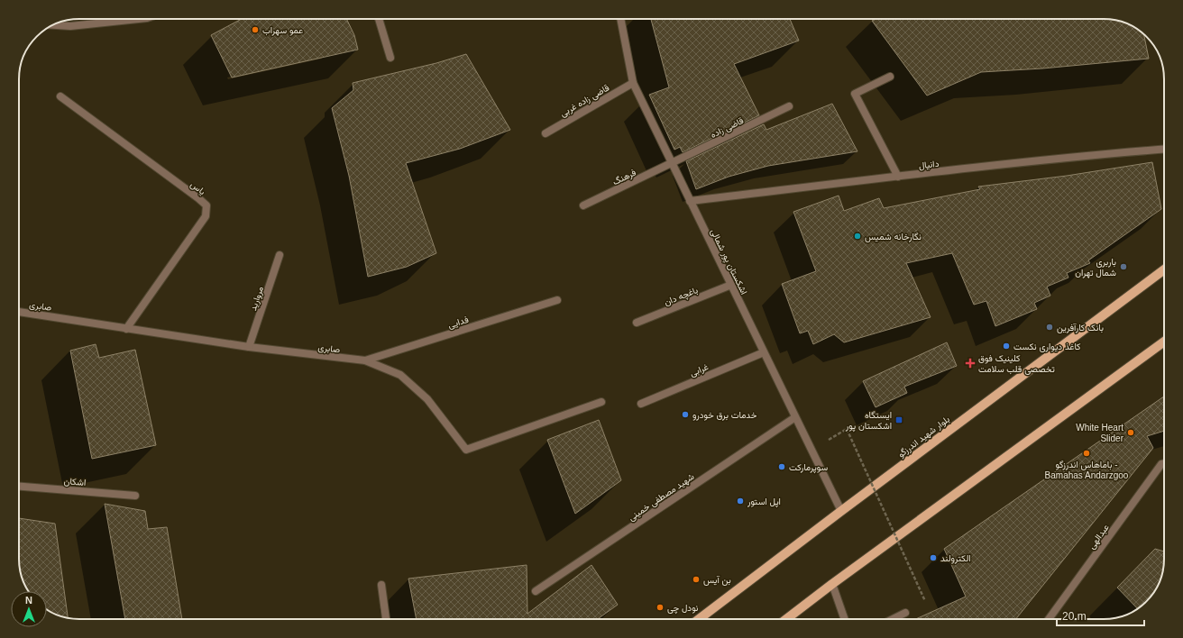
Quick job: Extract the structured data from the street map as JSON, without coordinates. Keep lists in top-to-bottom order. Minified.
{"streets":{"main road":["بلوار شهید اندرزگو"],"street":["قاضی زاده غربی","قاضی زاده","دانیال","فرهنگ","یاس","اشکستان پور شمالی","باغچه دان","مروارید","صابری","فدایی","غرابی","اشکان","شهید مصطفی خمینی","عبدالهی"]},"crossings":[["قاضی زاده غربی","اشکستان پور شمالی"],["قاضی زاده","فرهنگ"],["قاضی زاده","اشکستان پور شمالی"],["دانیال","اشکستان پور شمالی"],["فرهنگ","اشکستان پور شمالی"],["یاس","صابری"],["اشکستان پور شمالی","باغچه دان"],["اشکستان پور شمالی","غرابی"],["اشکستان پور شمالی","بلوار شهید اندرزگو"],["اشکستان پور شمالی","شهید مصطفی خمینی"],["مروارید","صابری"],["صابری","فدایی"]],"places":{"other":["عمو سهراب","نگارخانه شمیس","باربری شمال تهران","بانک کارآفرین","کاغذ دیواری نکست","خدمات برق خودرو","White Heart Slider","باماهاس اندرزگو - Bamahas Andarzgoo","سوپرمارکت","اپل استور","الکترولند","بن آیس","نودل چی"],"health":["کلینیک فوق تخصصی قلب سلامت"],"transit":["ایستگاه اشکستان پور"]},"scale_bar":"20 m","north":"top"}
